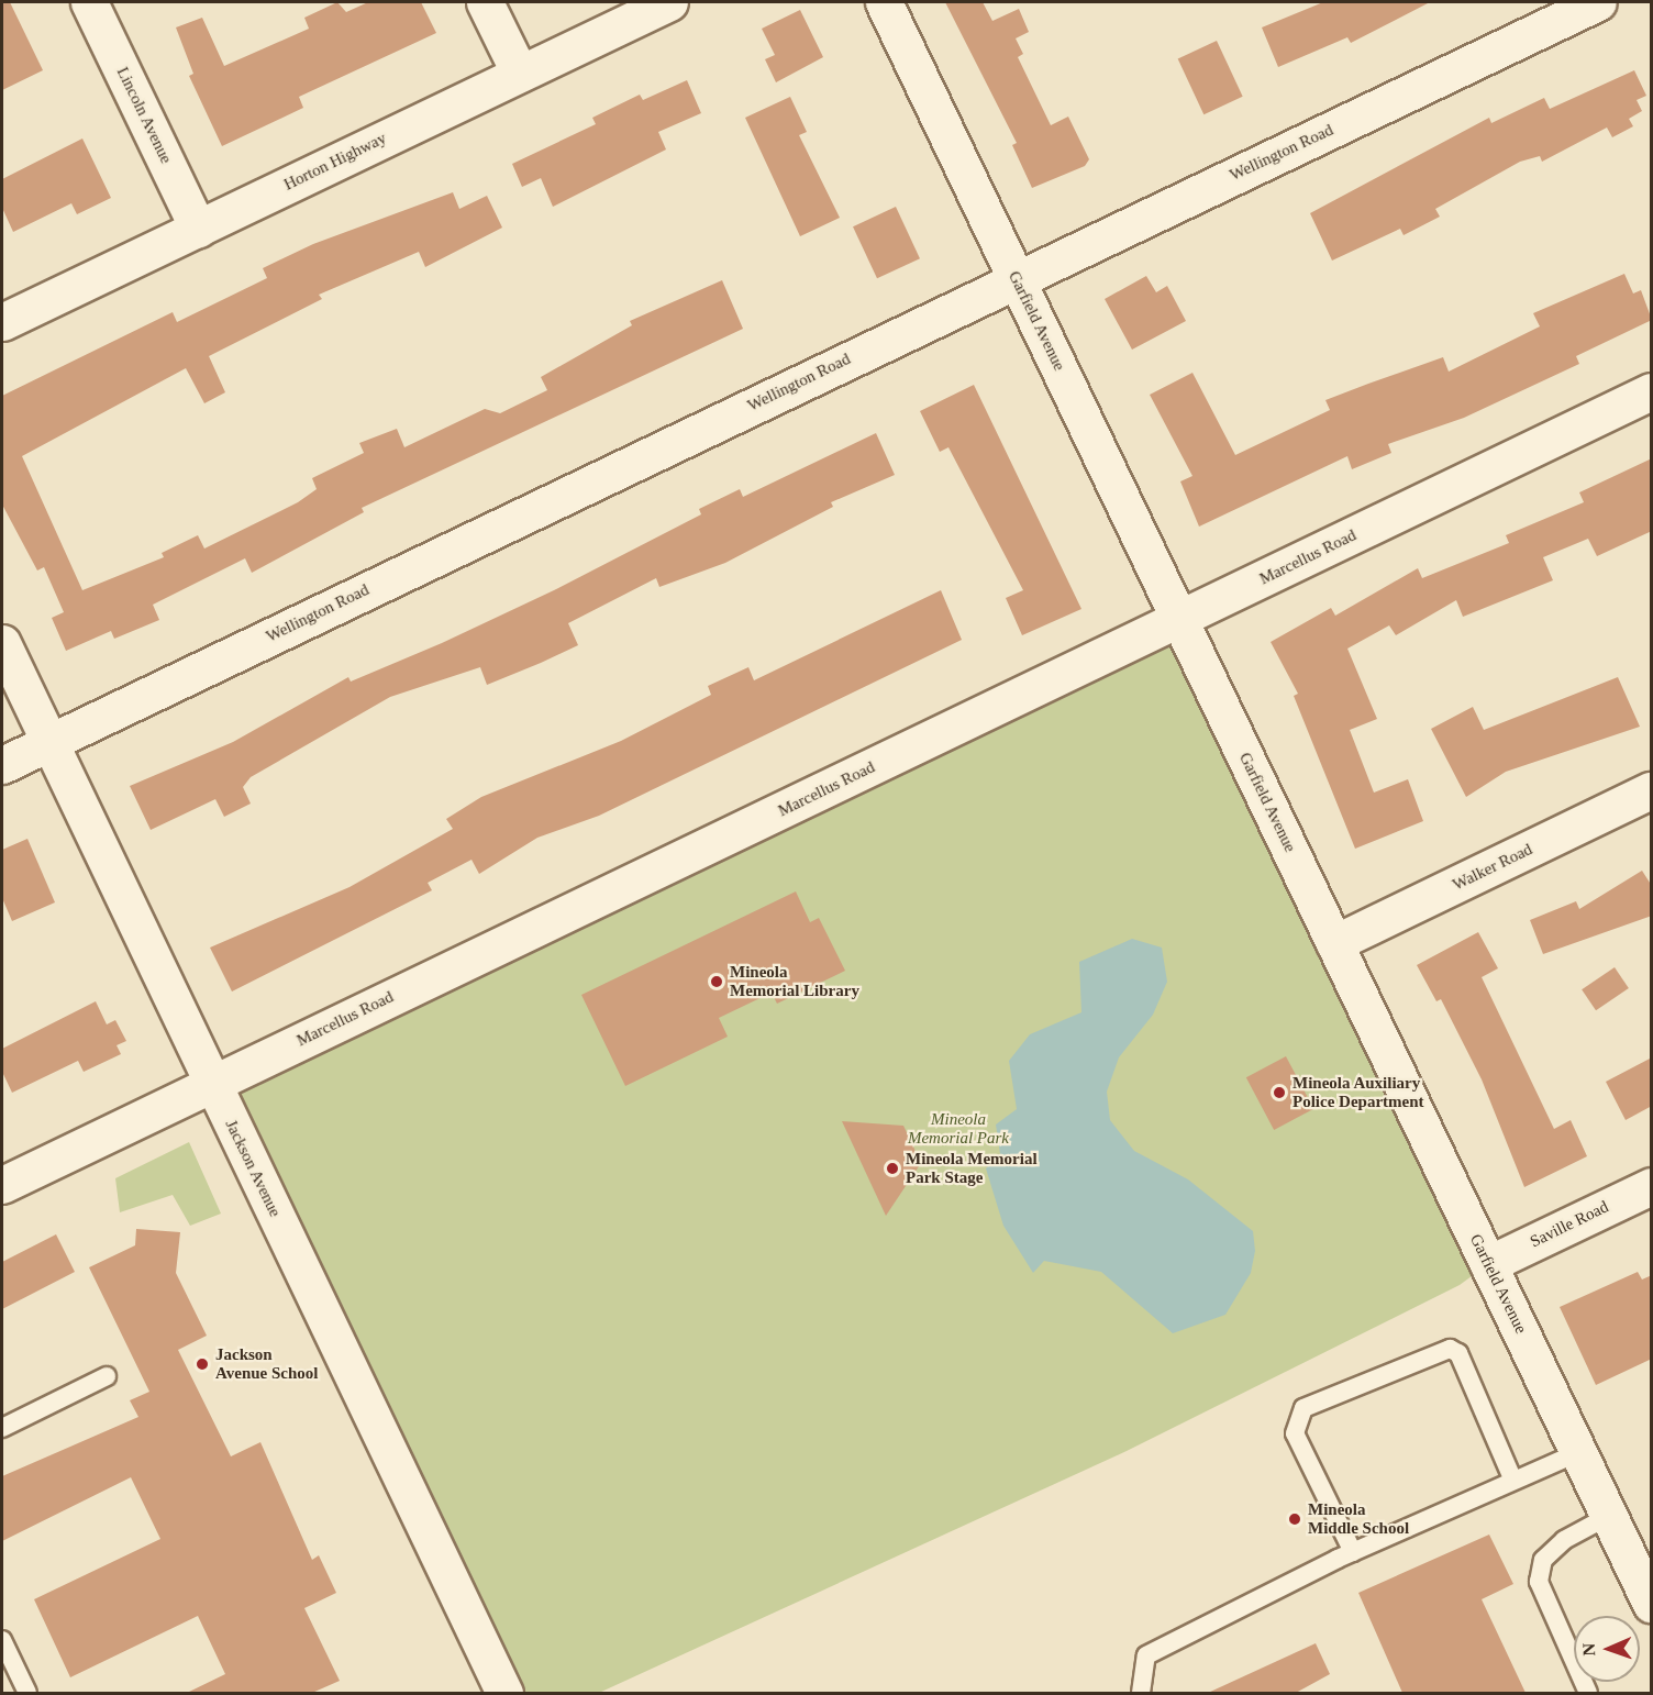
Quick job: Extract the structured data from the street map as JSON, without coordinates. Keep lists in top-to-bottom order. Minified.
{"streets":{"street":["Lincoln Avenue","Wellington Road","Horton Highway","Garfield Avenue","Marcellus Road","Walker Road","Jackson Avenue","Saville Road"]},"crossings":[["Lincoln Avenue","Horton Highway"],["Wellington Road","Garfield Avenue"],["Wellington Road","Jackson Avenue"],["Garfield Avenue","Marcellus Road"],["Garfield Avenue","Walker Road"],["Garfield Avenue","Saville Road"],["Marcellus Road","Jackson Avenue"]],"parks":["Mineola Memorial Park"],"places":["Mineola Memorial Library","Mineola Auxiliary Police Department","Mineola Memorial Park Stage","Jackson Avenue School","Mineola Middle School"],"north":"left"}
